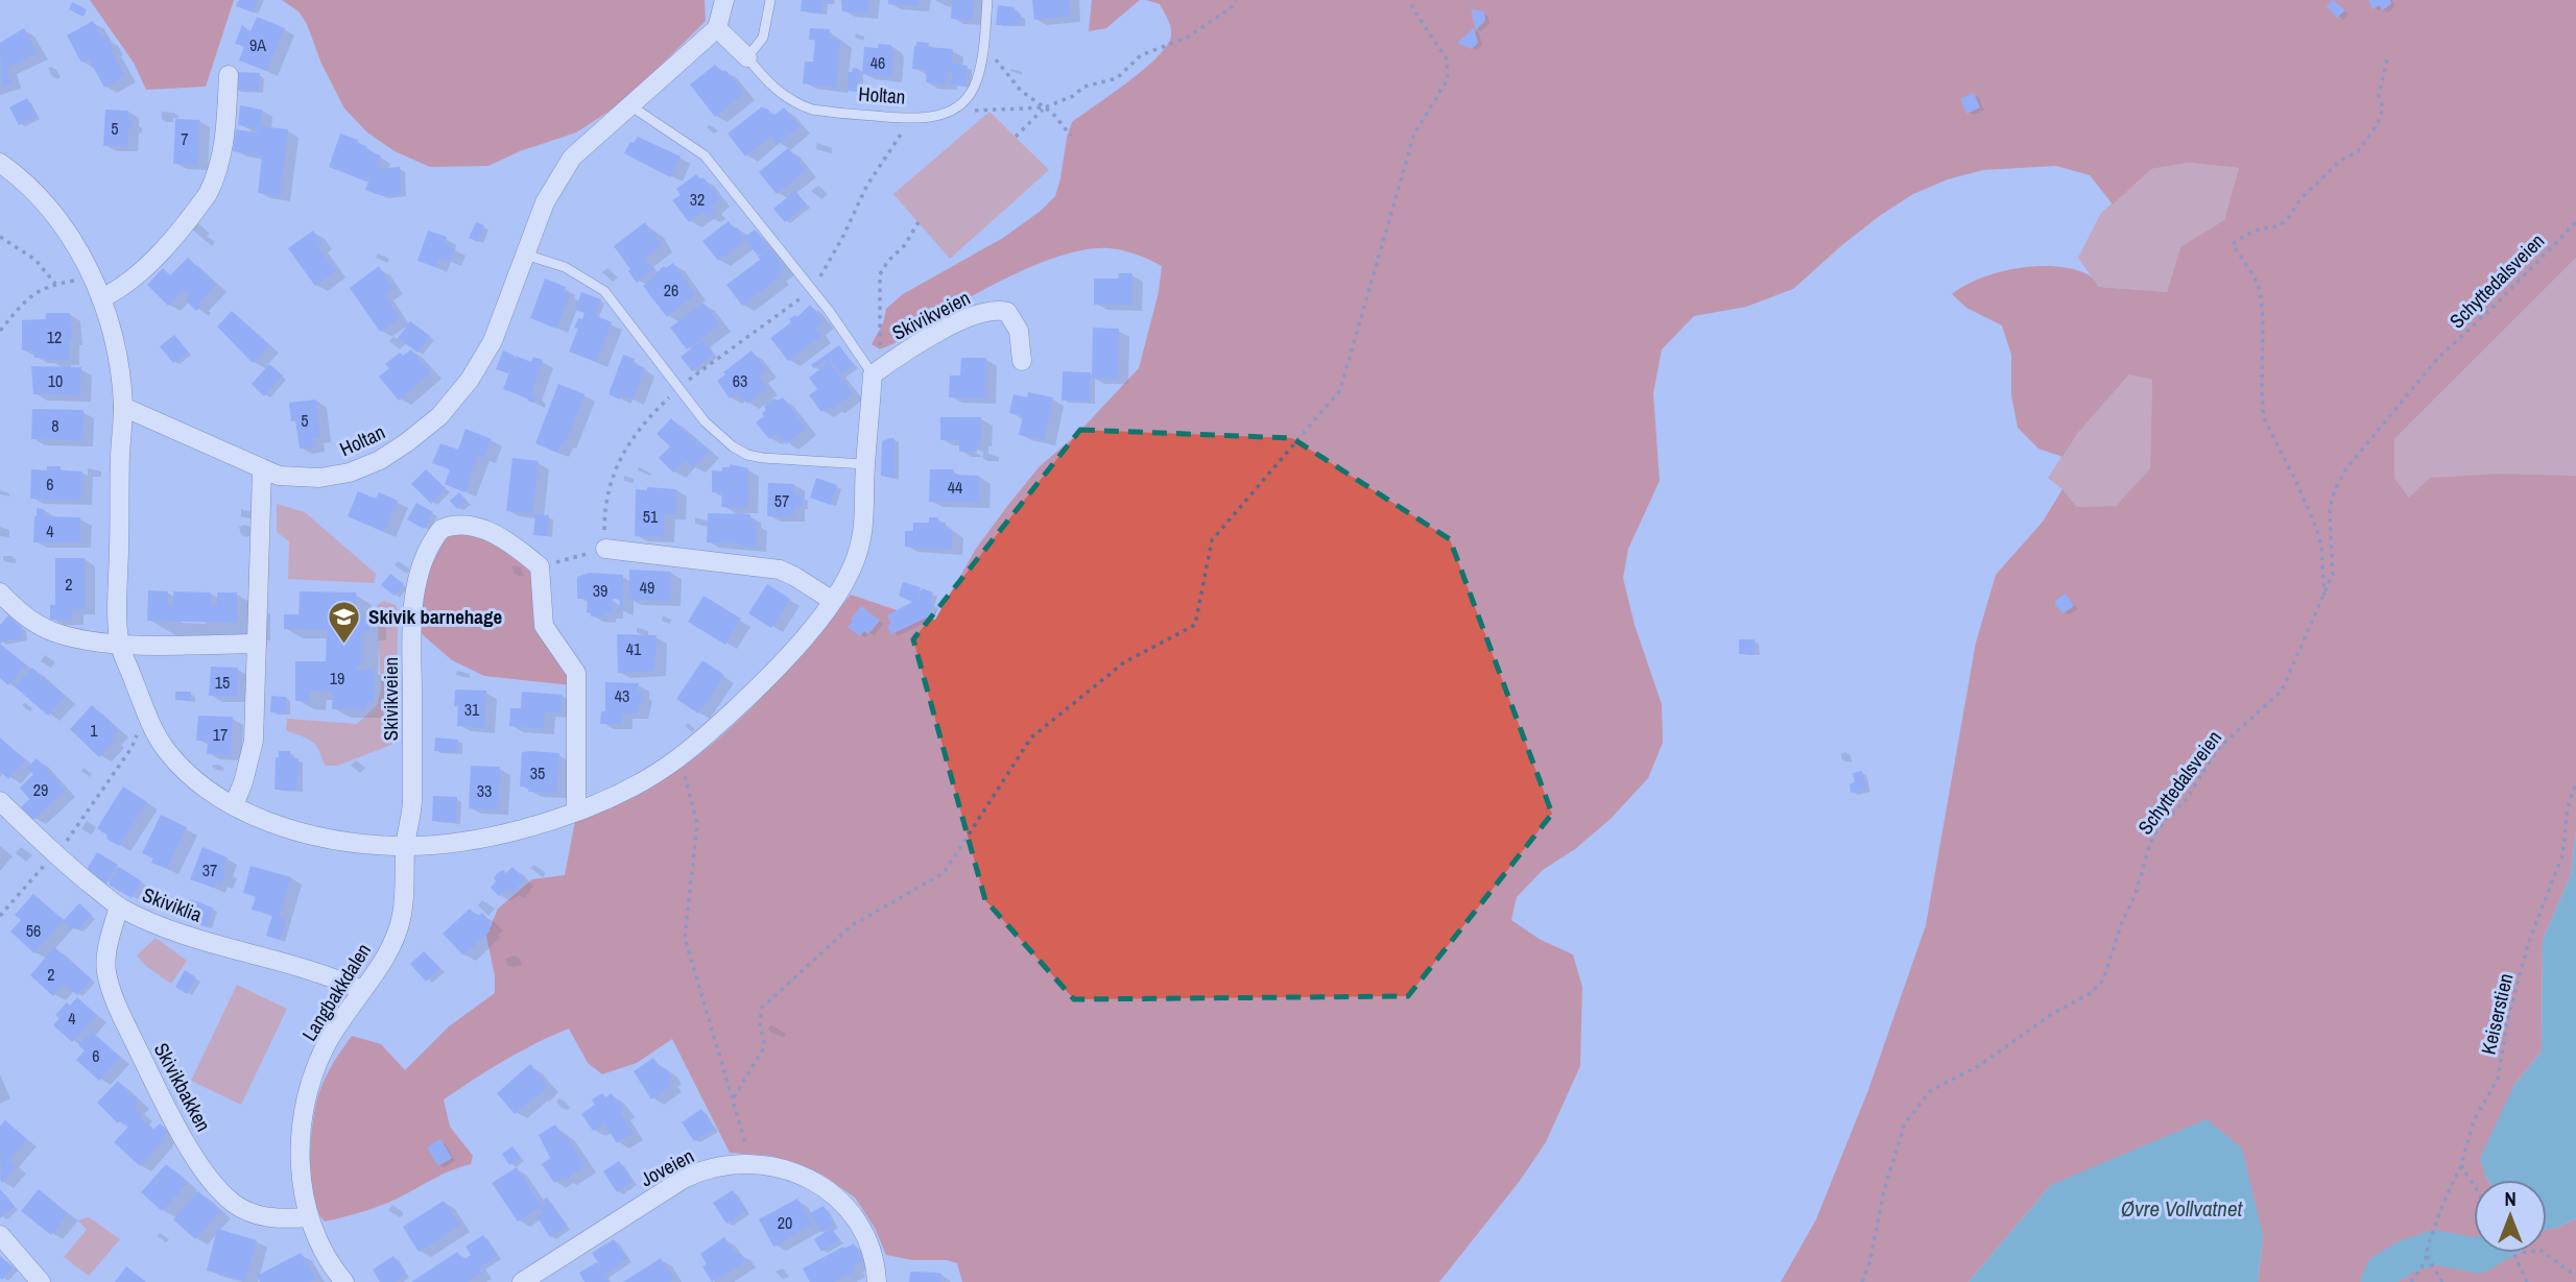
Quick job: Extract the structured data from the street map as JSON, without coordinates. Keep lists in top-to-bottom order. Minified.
{"streets":{"street":["Holtan","Skivikveien","Skiviklia","Langbakkdalen","Skivikbakken","Joveien"],"path":["Schyttedalsveien","Keiserstien"]},"crossings":[["Skivikveien","Langbakkdalen"],["Skiviklia","Langbakkdalen"],["Skiviklia","Skivikbakken"],["Langbakkdalen","Skivikbakken"]],"water":["Øvre Vollvatnet"],"places":{"school or university":["Skivik barnehage"]},"house_numbers":["9A","46","5","7","32","26","12","10","63","5","8","6","44","57","51","4","2","49","39","41","19","15","43","31","1","17","35","29","33","37","56","2","4","6","20"],"north":"top"}
